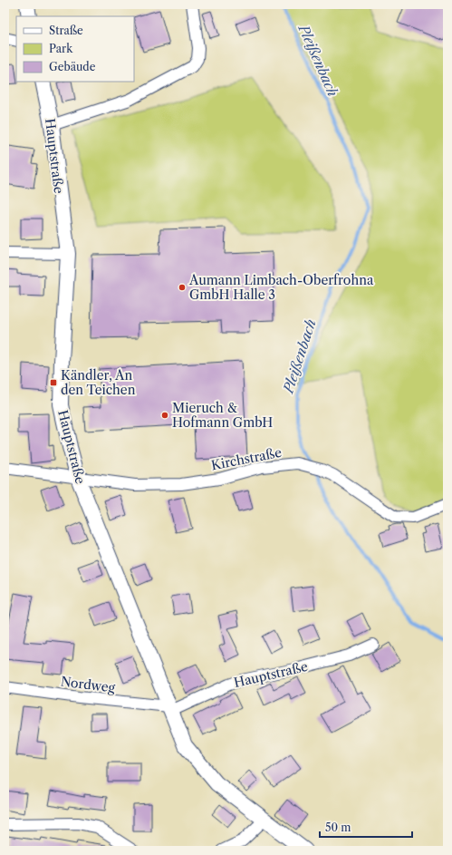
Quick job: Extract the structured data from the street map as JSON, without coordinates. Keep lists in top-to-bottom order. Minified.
{"streets":{"street":["Hauptstraße","Kirchstraße","Nordweg"]},"crossings":[["Hauptstraße","Kirchstraße"],["Hauptstraße","Nordweg"]],"water":["Pleißenbach"],"places":{"other":["Aumann Limbach-Oberfrohna GmbH Halle 3","Mieruch & Hofmann GmbH"],"transit":["Kändler, An den Teichen"]},"legend":["Straße","Park","Gebäude"],"scale_bar":"50 m"}
